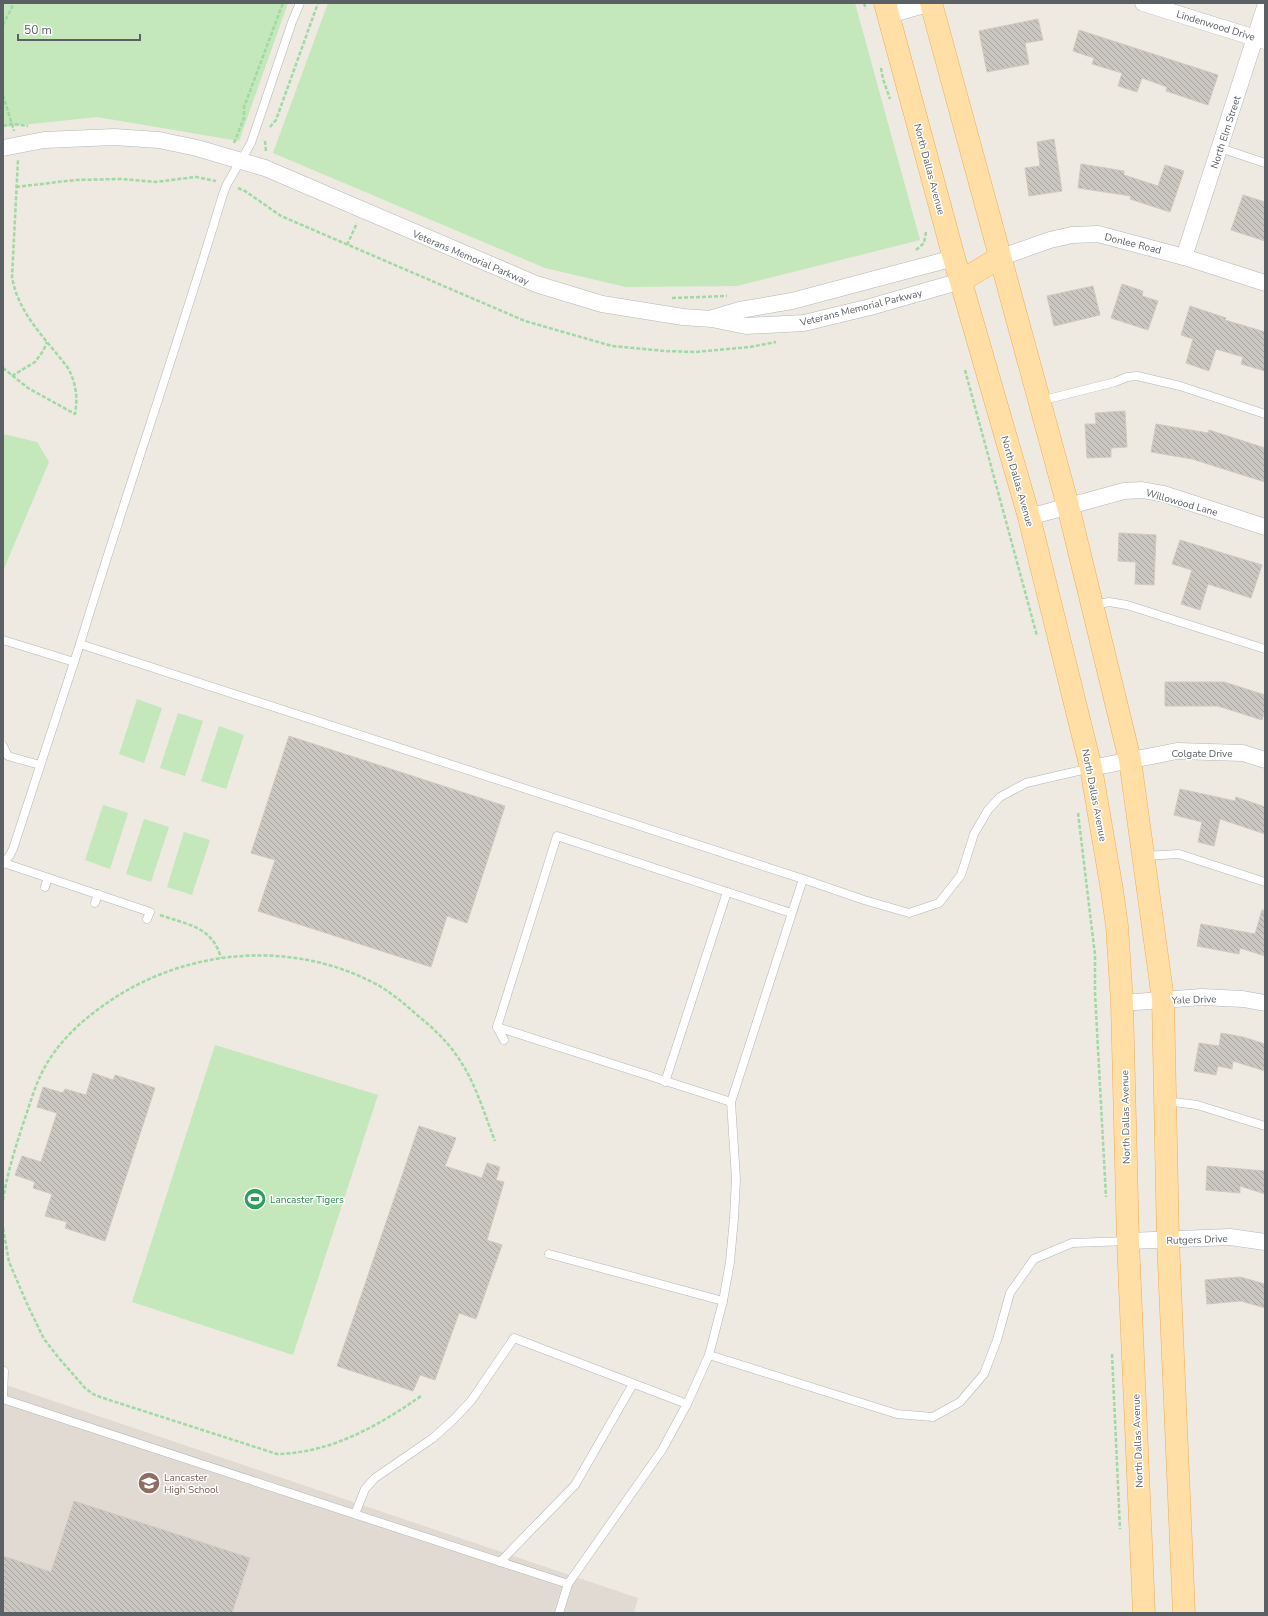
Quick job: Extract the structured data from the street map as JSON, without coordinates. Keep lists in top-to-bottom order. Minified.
{"streets":{"main road":["North Dallas Avenue"],"street":["Lindenwood Drive","North Elm Street","Donlee Road","Veterans Memorial Parkway","Willowood Lane","Colgate Drive","Yale Drive","Rutgers Drive"]},"crossings":[["Lindenwood Drive","North Elm Street"],["North Elm Street","Donlee Road"],["North Dallas Avenue","Veterans Memorial Parkway"],["North Dallas Avenue","Willowood Lane"],["North Dallas Avenue","Colgate Drive"],["North Dallas Avenue","Yale Drive"],["North Dallas Avenue","Rutgers Drive"]],"places":{"sports":["Lancaster Tigers"],"school or university":["Lancaster High School"]},"scale_bar":"50 m"}
